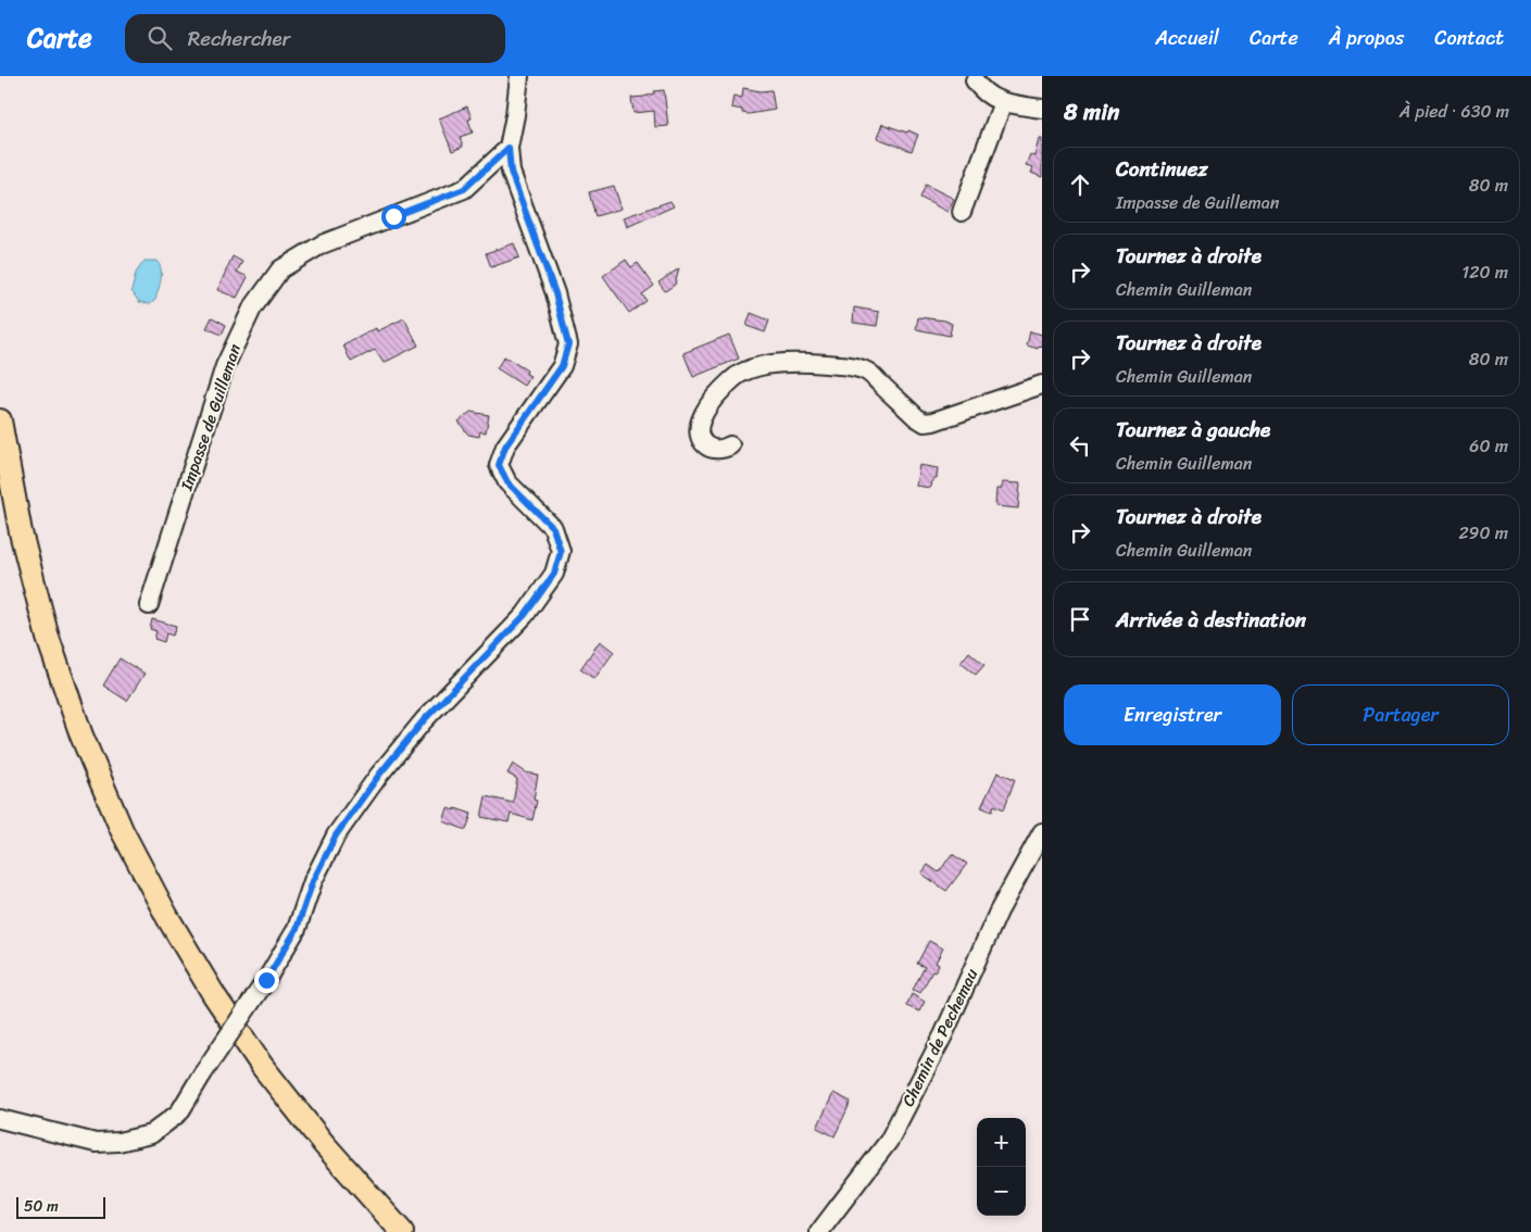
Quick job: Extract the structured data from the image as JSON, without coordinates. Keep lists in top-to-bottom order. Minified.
{"streets":{"street":["Impasse de Guilleman","Chemin de Pechemau"]},"scale_bar":"50 m","page":{"header":"Carte","search":"Rechercher","nav":["Accueil","Carte","À propos","Contact"],"heading":["8 min","À pied · 630 m"],"list":[["Continuez","Impasse de Guilleman","80 m"],["Tournez à droite","Chemin Guilleman","120 m"],["Tournez à droite","Chemin Guilleman","80 m"],["Tournez à gauche","Chemin Guilleman","60 m"],["Tournez à droite","Chemin Guilleman","290 m"],"Arrivée à destination"],"buttons":["Enregistrer","Partager"],"map_buttons":["+","−"],"scale":"50 m"}}
